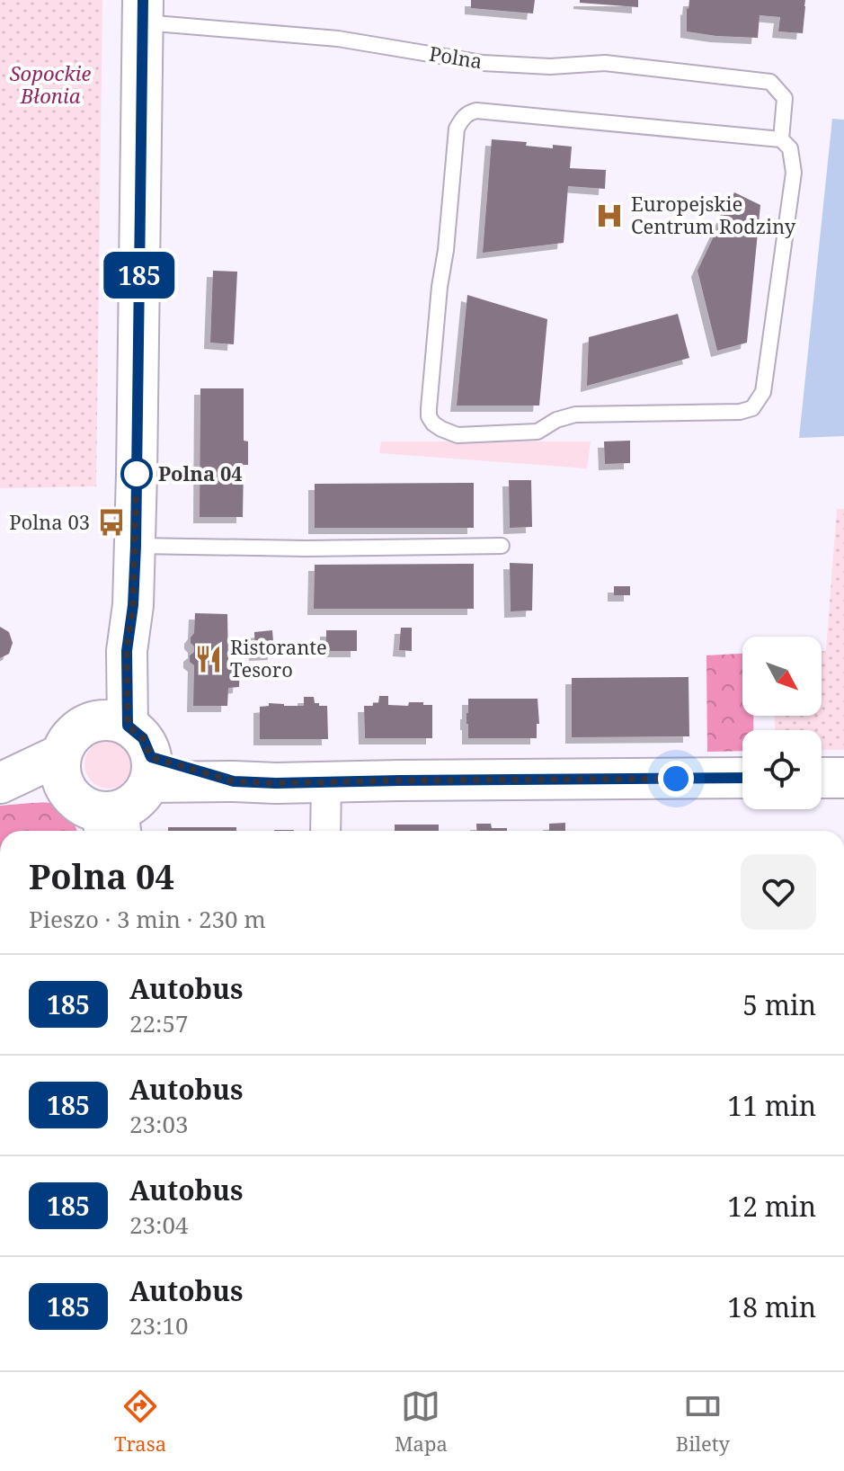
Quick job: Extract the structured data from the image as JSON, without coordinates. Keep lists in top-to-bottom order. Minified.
{"streets":{"street":["Polna"]},"parks":["Sopockie Błonia"],"places":{"hospital":["Europejskie Centrum Rodziny"],"other":["Polna 04"],"bus stop":["Polna 03"],"restaurant":["Ristorante Tesoro"]},"lines":["bus line 185"],"north":"bottom right","page":{"on_map":"185","heading":["Polna 04","Pieszo · 3 min · 230 m"],"list":[{"mark":"185","name":"Autobus","note":"22:57","value":"5 min"},{"mark":"185","name":"Autobus","note":"23:03","value":"11 min"},{"mark":"185","name":"Autobus","note":"23:04","value":"12 min"},{"mark":"185","name":"Autobus","note":"23:10","value":"18 min"}],"tabs":["Trasa","Mapa","Bilety"]}}
